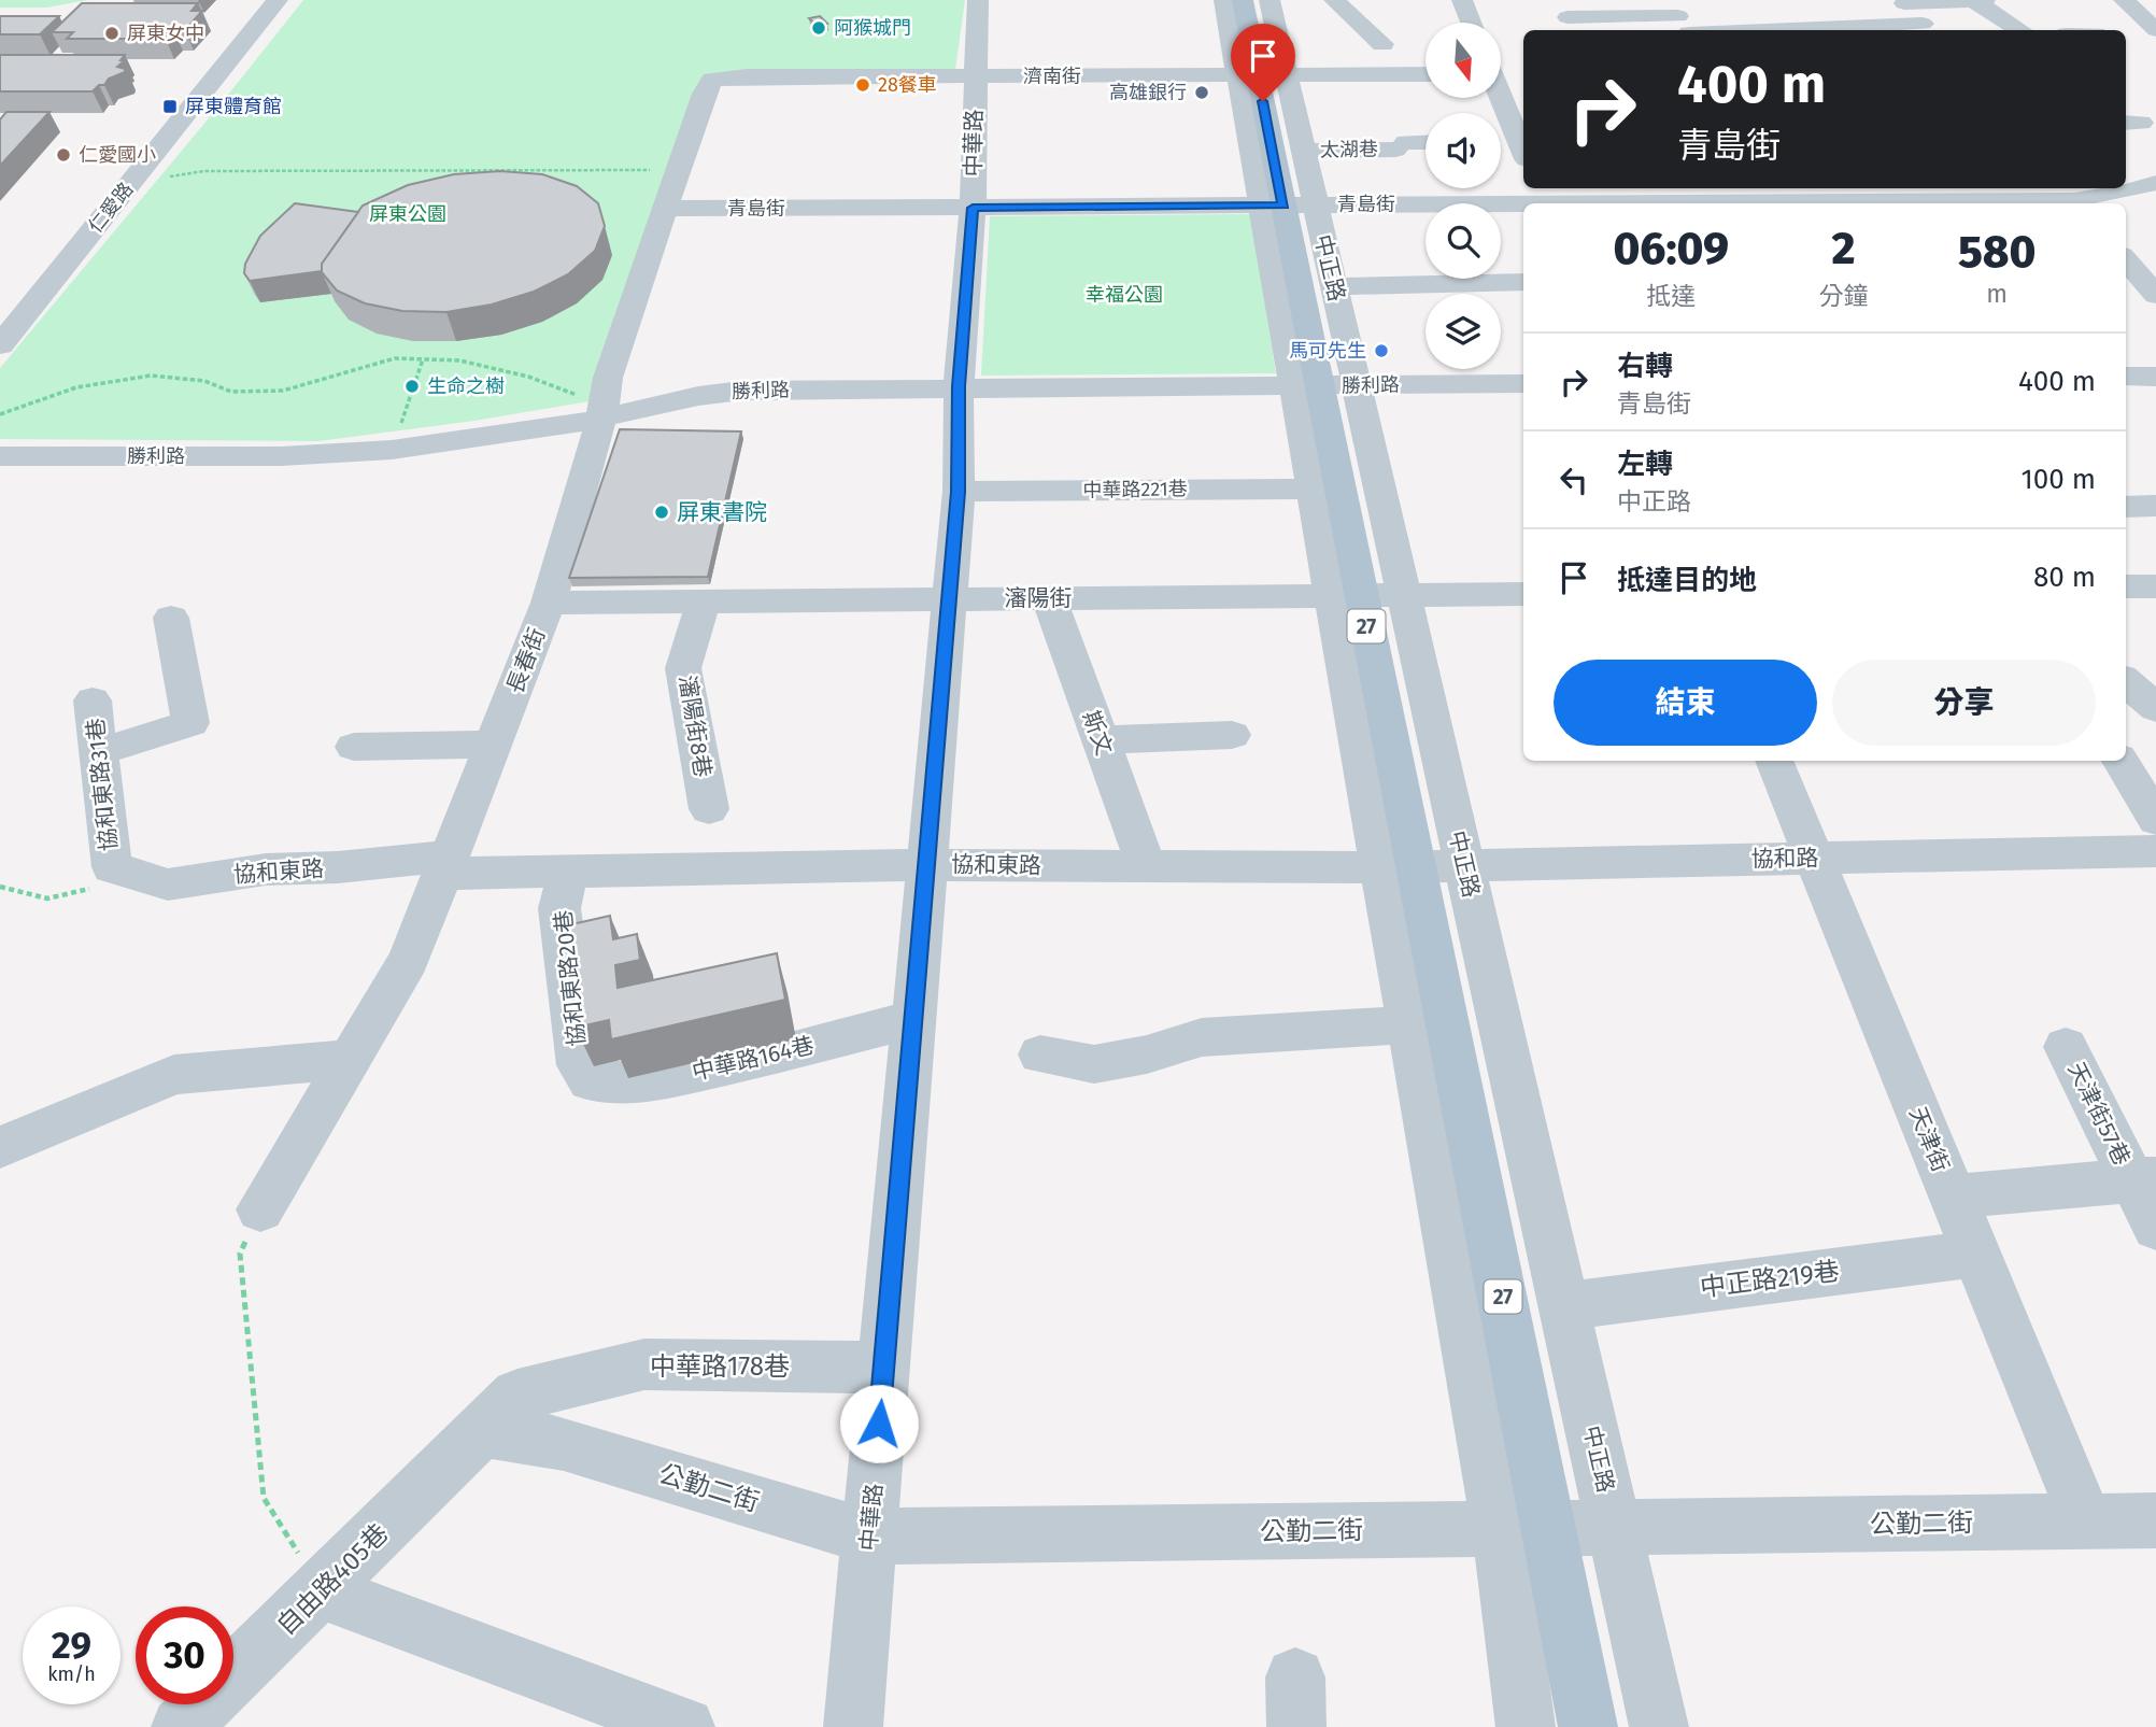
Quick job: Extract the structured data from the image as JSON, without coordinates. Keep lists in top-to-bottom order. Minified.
{"streets":{"main road":["中正路","27"],"street":["濟南街","中華路","太湖巷","青島街","仁愛路","勝利路","中華路221巷","瀋陽街","長春街","瀋陽街8巷","斯文","協和東路31巷","協和路","協和東路","協和東路20巷","中華路164巷","天津街57巷","天津街","中正路219巷","中華路178巷","公勤二街","自由路405巷"]},"crossings":[["濟南街","中華路"],["濟南街","中正路"],["濟南街","長春街"],["中華路","青島街"],["中華路","勝利路"],["中華路","中華路221巷"],["中華路","瀋陽街"],["中華路","協和東路"],["中華路","中華路164巷"],["中華路","中華路178巷"],["中華路","公勤二街"],["太湖巷","中正路"],["青島街","中正路"],["青島街","長春街"],["中正路","勝利路"],["中正路","中華路221巷"],["中正路","瀋陽街"],["中正路","協和路"],["中正路","協和東路"],["中正路","中正路219巷"],["中正路","公勤二街"],["勝利路","長春街"],["瀋陽街","長春街"],["瀋陽街","瀋陽街8巷"],["瀋陽街","斯文"],["長春街","協和東路"],["斯文","協和東路"],["協和東路31巷","協和東路"],["協和路","協和東路"],["協和路","天津街"],["協和東路","協和東路20巷"],["協和東路20巷","中華路164巷"],["天津街","中正路219巷"],["天津街","公勤二街"],["中華路178巷","公勤二街"],["中華路178巷","自由路405巷"],["公勤二街","自由路405巷"]],"parks":["屏東公園","幸福公園"],"places":{"other":["阿猴城門","屏東女中","28餐車","高雄銀行","仁愛國小","馬可先生","生命之樹","屏東書院"],"transit":["屏東體育館"]},"north":"bottom","page":{"turn":["400 m","青島街"],"eta":["06:09","抵達","2","分鐘","580","m"],"list":[{"name":"右轉","note":"青島街","value":"400 m"},{"name":"左轉","note":"中正路","value":"100 m"},{"name":"抵達目的地","value":"80 m"}],"buttons":["結束","分享"],"speed":"29 km/h","limit":"30"}}
